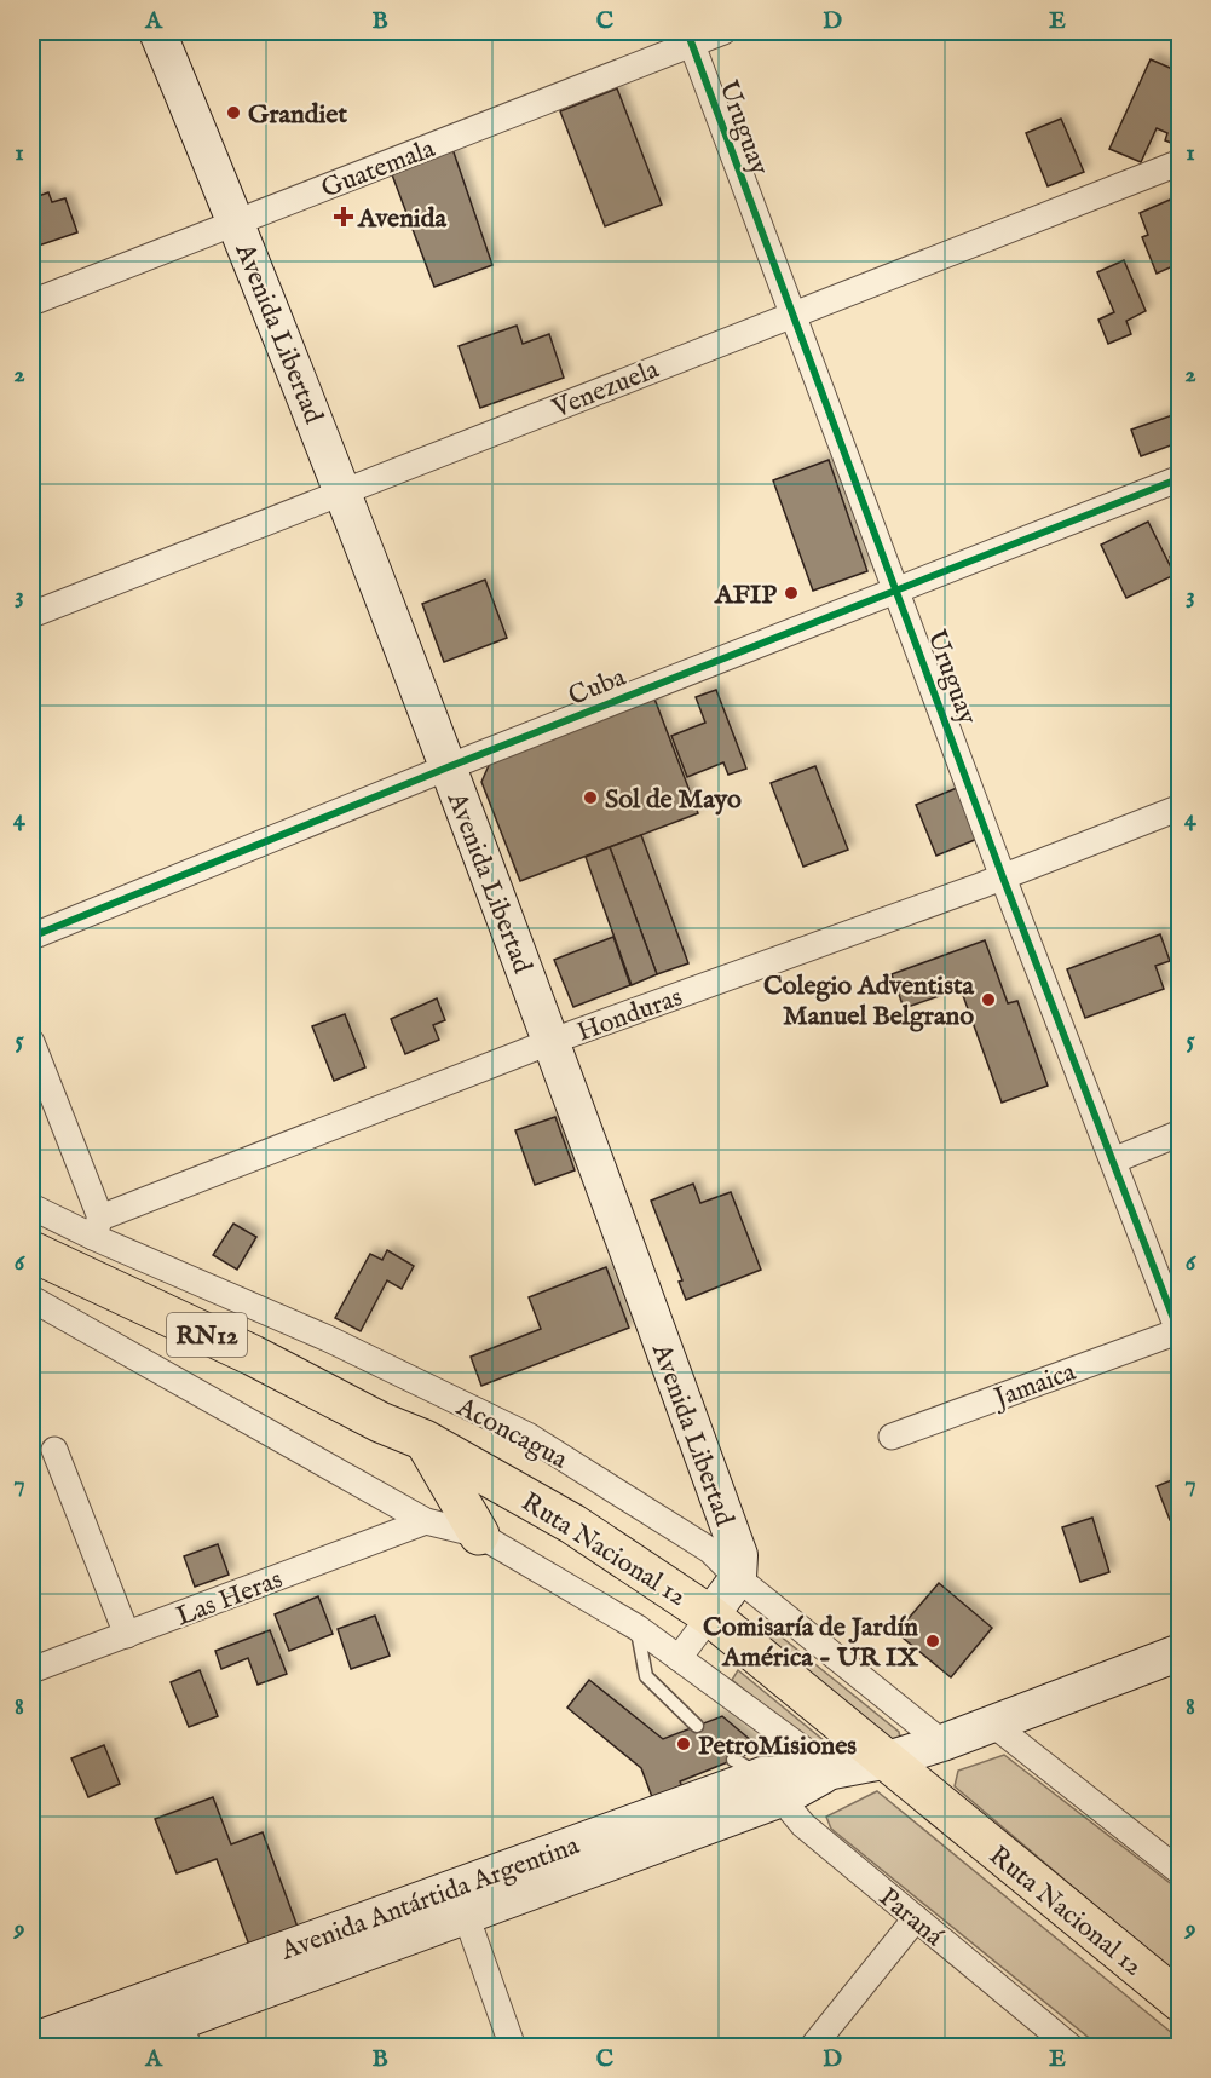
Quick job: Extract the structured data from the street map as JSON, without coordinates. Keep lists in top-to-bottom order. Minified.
{"streets":{"highway":["RN12","Ruta Nacional 12"],"main road":["Avenida Libertad","Avenida Antártida Argentina"],"street":["Uruguay","Guatemala","Venezuela","Cuba","Honduras","Jamaica","Aconcagua","Las Heras","Paraná"]},"crossings":[["Uruguay","Guatemala"],["Uruguay","Venezuela"],["Uruguay","Cuba"],["Uruguay","Honduras"],["Uruguay","Jamaica"],["Guatemala","Avenida Libertad"],["Avenida Libertad","Venezuela"],["Avenida Libertad","Cuba"],["Avenida Libertad","Honduras"],["Avenida Libertad","Aconcagua"],["Honduras","Aconcagua"],["Aconcagua","Avenida Antártida Argentina"],["Ruta Nacional 12","Avenida Antártida Argentina"],["Avenida Antártida Argentina","Paraná"]],"places":{"other":["Grandiet","AFIP","Sol de Mayo","Colegio Adventista Manuel Belgrano","Comisaría de Jardín América - UR IX","PetroMisiones"],"health":["Avenida"]},"grid":{"columns":["A","B","C","D","E"],"rows":["1","2","3","4","5","6","7","8","9"]}}
